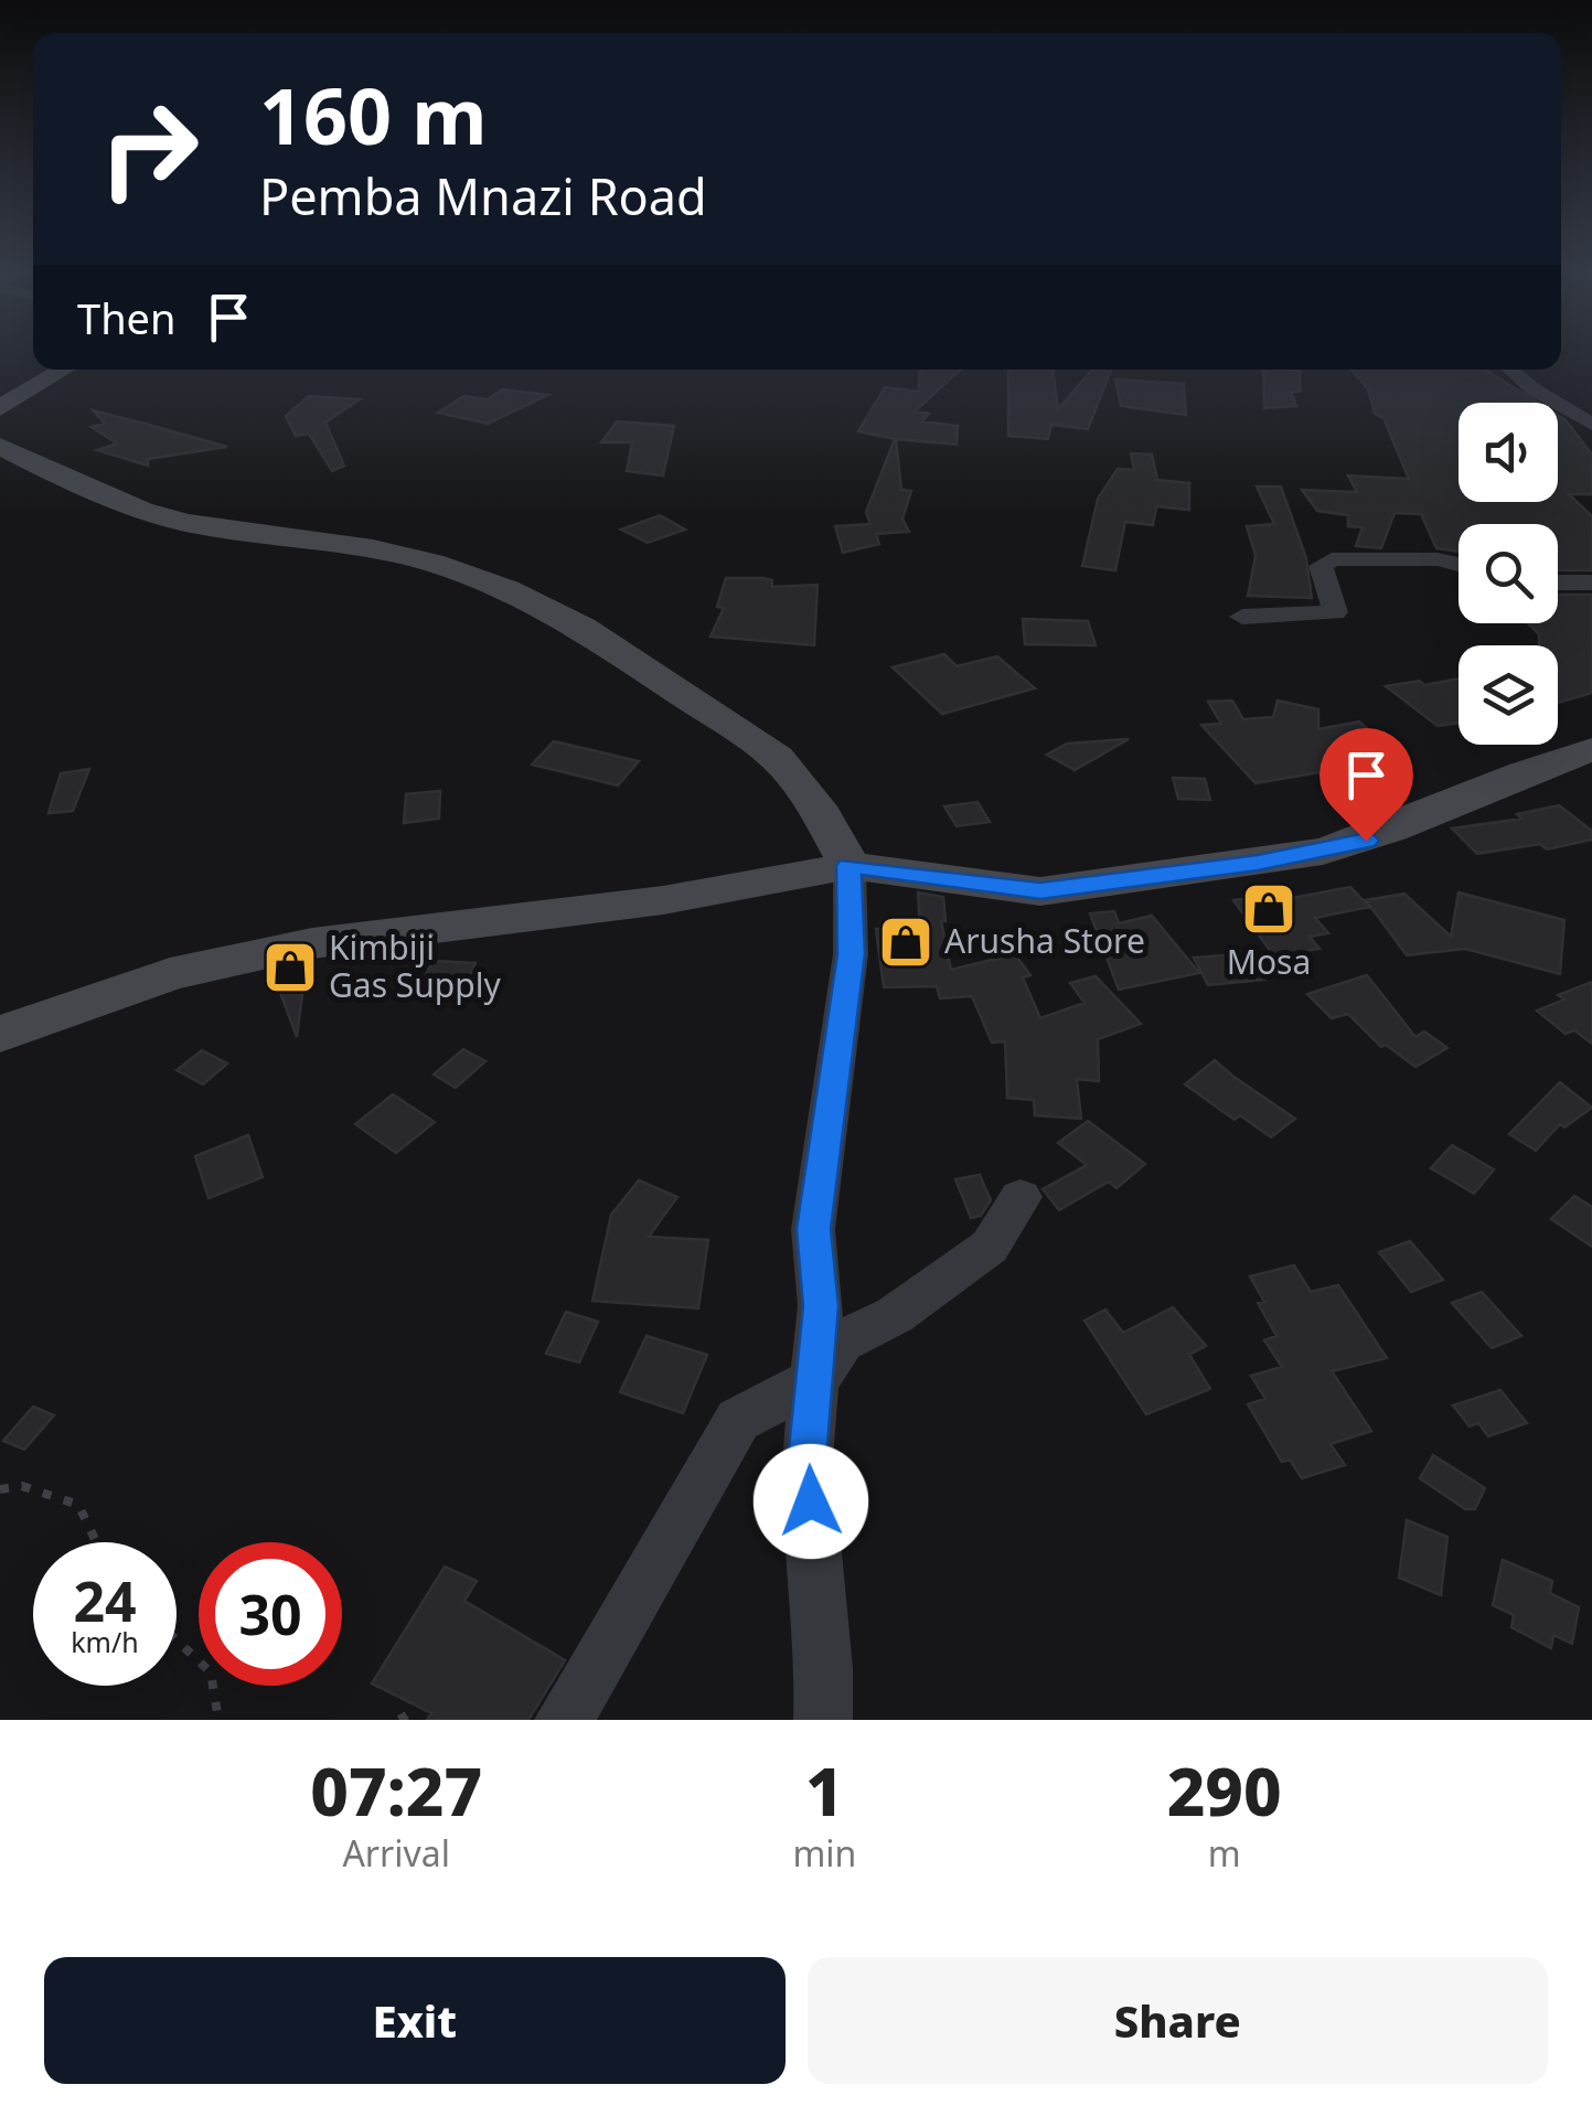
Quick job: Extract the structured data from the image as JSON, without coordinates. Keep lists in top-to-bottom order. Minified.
{"places":{"shop":["Mosa","Arusha Store","Kimbiji Gas Supply"]},"page":{"turn":["160 m","Pemba Mnazi Road"],"then":"Then","speed":"24 km/h","limit":"30","eta":["07:27","Arrival","1","min","290","m"],"buttons":["Exit","Share"]}}
